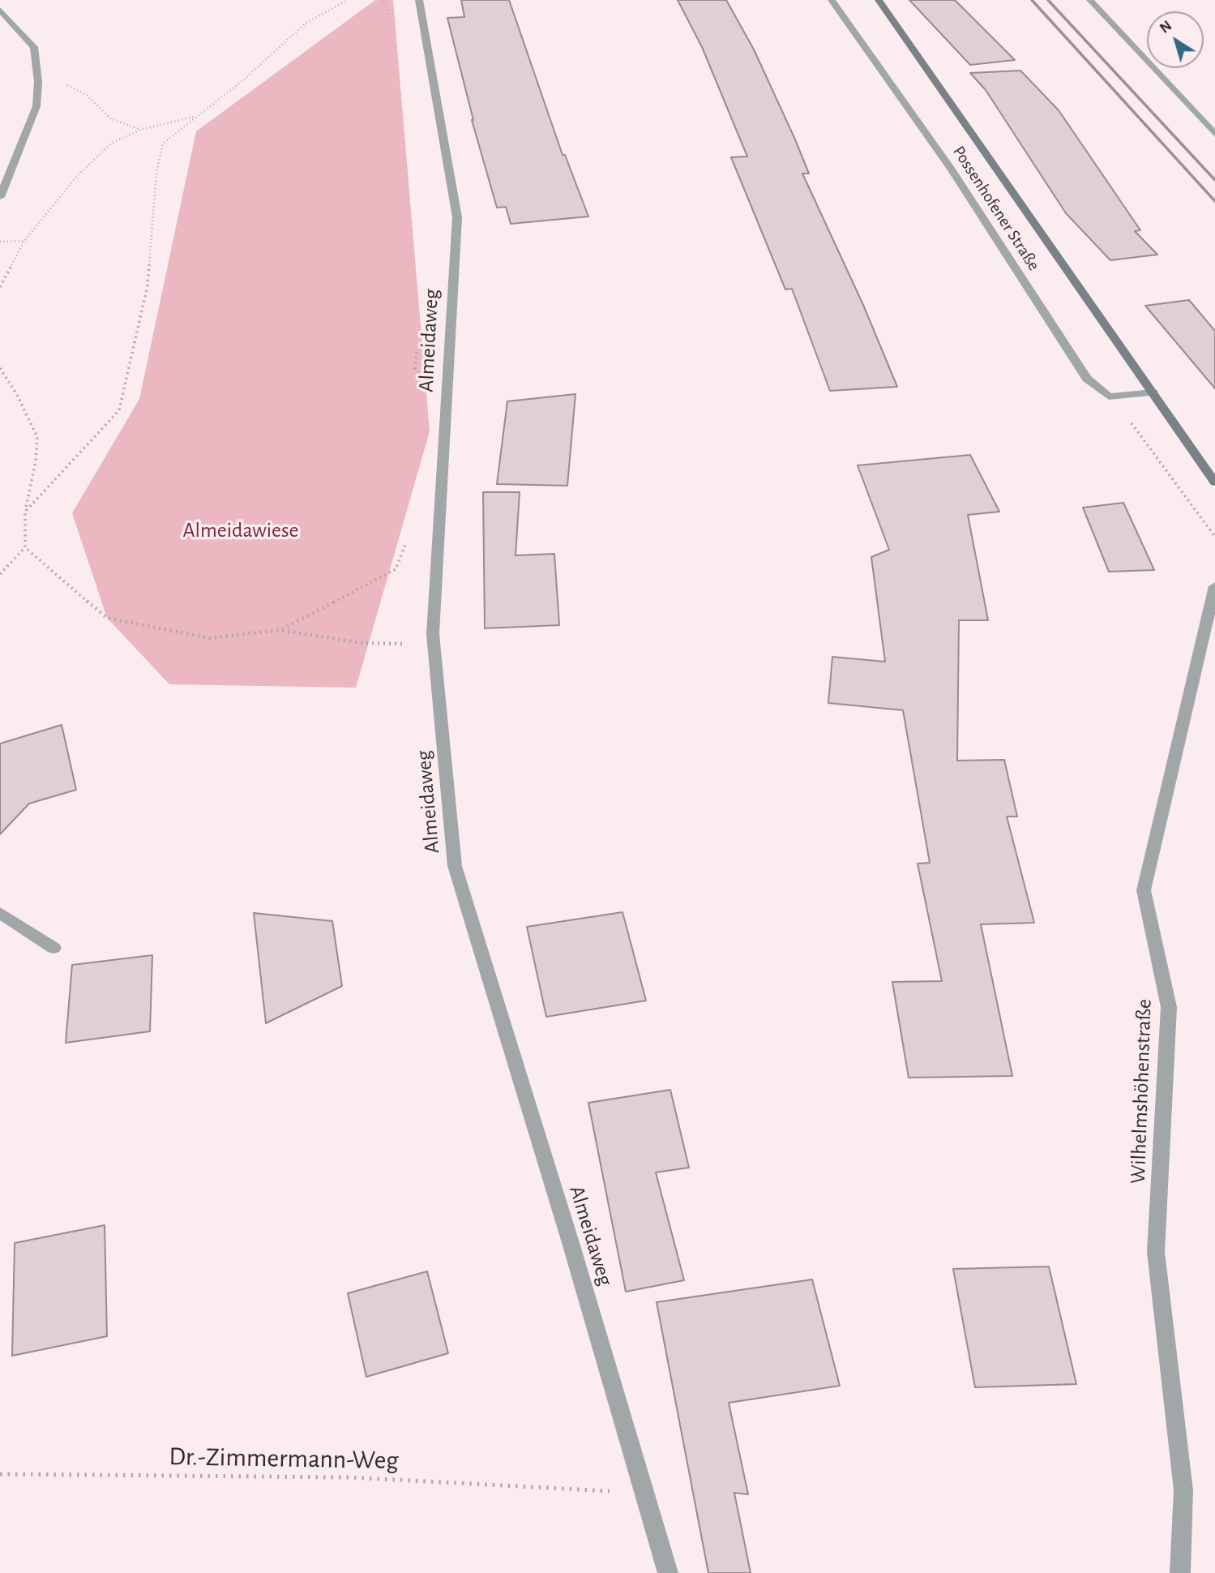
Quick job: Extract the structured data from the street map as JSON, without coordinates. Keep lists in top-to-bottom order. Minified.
{"streets":{"main road":["Possenhofener Straße"],"street":["Almeidaweg","Wilhelmshöhenstraße"],"path":["Dr.-Zimmermann-Weg"]},"parks":["Almeidawiese"],"north":"top left"}
